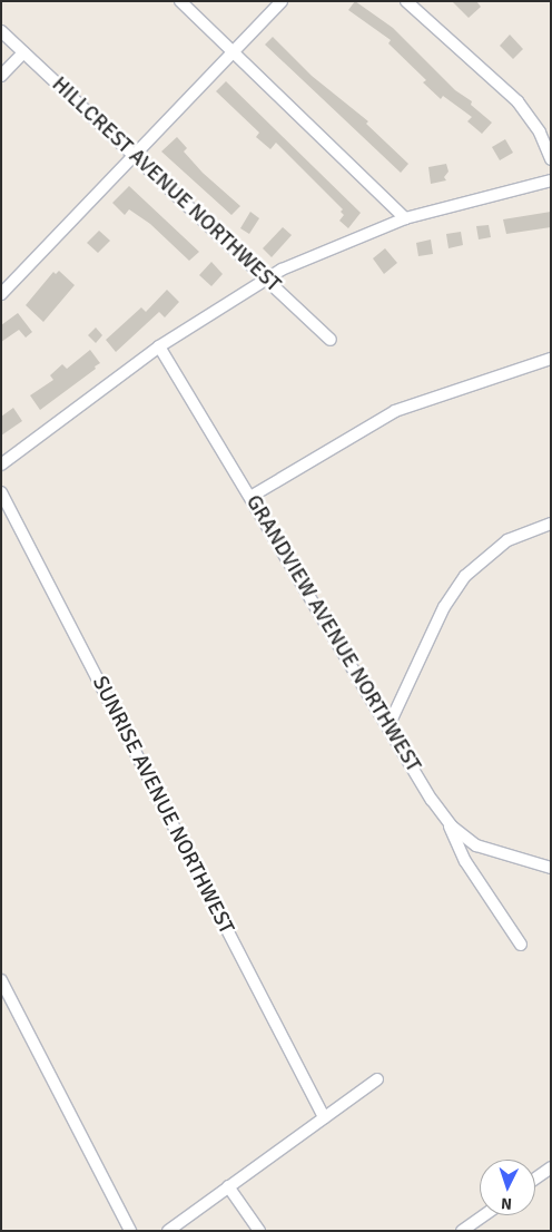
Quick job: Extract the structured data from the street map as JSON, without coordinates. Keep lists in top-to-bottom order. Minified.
{"streets":{"street":["HILLCREST AVENUE NORTHWEST","GRANDVIEW AVENUE NORTHWEST","SUNRISE AVENUE NORTHWEST"]},"north":"bottom"}
